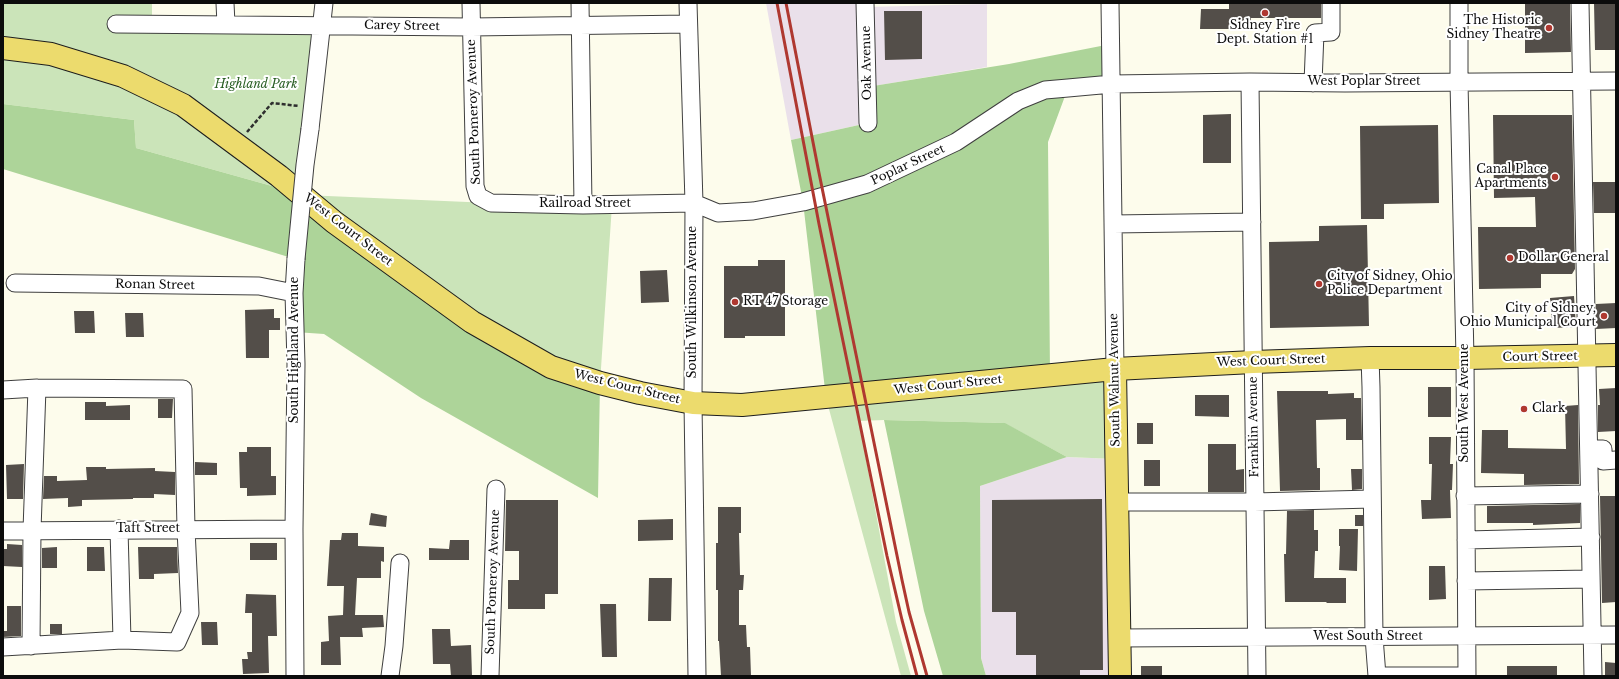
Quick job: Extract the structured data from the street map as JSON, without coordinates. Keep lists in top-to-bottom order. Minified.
{"streets":{"main road":["West Court Street","Court Street","South Walnut Avenue"],"street":["Carey Street","Oak Avenue","West Poplar Street","South Pomeroy Avenue","Poplar Street","Railroad Street","Ronan Street","South Wilkinson Avenue","South Highland Avenue","South West Avenue","Franklin Avenue","Taft Street","West South Street"]},"crossings":[["Carey Street","South Pomeroy Avenue"],["Carey Street","South Wilkinson Avenue"],["Carey Street","South Highland Avenue"],["West Poplar Street","Poplar Street"],["West Poplar Street","South Walnut Avenue"],["West Poplar Street","South West Avenue"],["West Poplar Street","Franklin Avenue"],["South Pomeroy Avenue","Railroad Street"],["Poplar Street","Railroad Street"],["Poplar Street","South Wilkinson Avenue"],["Poplar Street","South Walnut Avenue"],["Railroad Street","South Wilkinson Avenue"],["West Court Street","South Wilkinson Avenue"],["West Court Street","Court Street"],["West Court Street","South Walnut Avenue"],["West Court Street","South West Avenue"],["West Court Street","Franklin Avenue"],["Ronan Street","South Highland Avenue"],["South Highland Avenue","Taft Street"],["Court Street","South West Avenue"],["South Walnut Avenue","West South Street"],["South West Avenue","West South Street"],["Franklin Avenue","West South Street"]],"parks":["Highland Park"],"places":["Sidney Fire Dept. Station #1","The Historic Sidney Theatre","Canal Place Apartments","Dollar General","City of Sidney, Ohio Police Department","RT 47 Storage","City of Sidney, Ohio Municipal Court","Clark"]}
